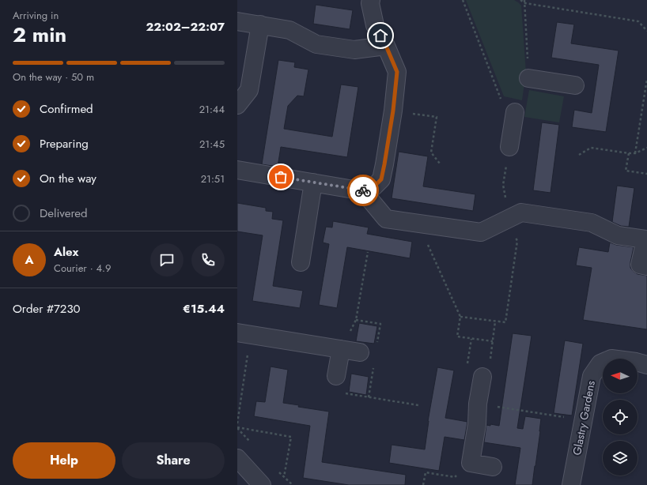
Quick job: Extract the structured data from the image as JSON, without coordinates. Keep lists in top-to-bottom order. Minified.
{"streets":{"street":["Glastry Gardens"]},"north":"left","page":{"heading":["2 min","Arriving in","22:02–22:07"],"panel":["Alex","Courier · 4.9","Order #7230","€15.44"],"bar":"On the way · 50 m","list":[["Confirmed","21:44"],["Preparing","21:45"],["On the way","21:51"],"Delivered"],"round":"A","buttons":["Help","Share"]}}
